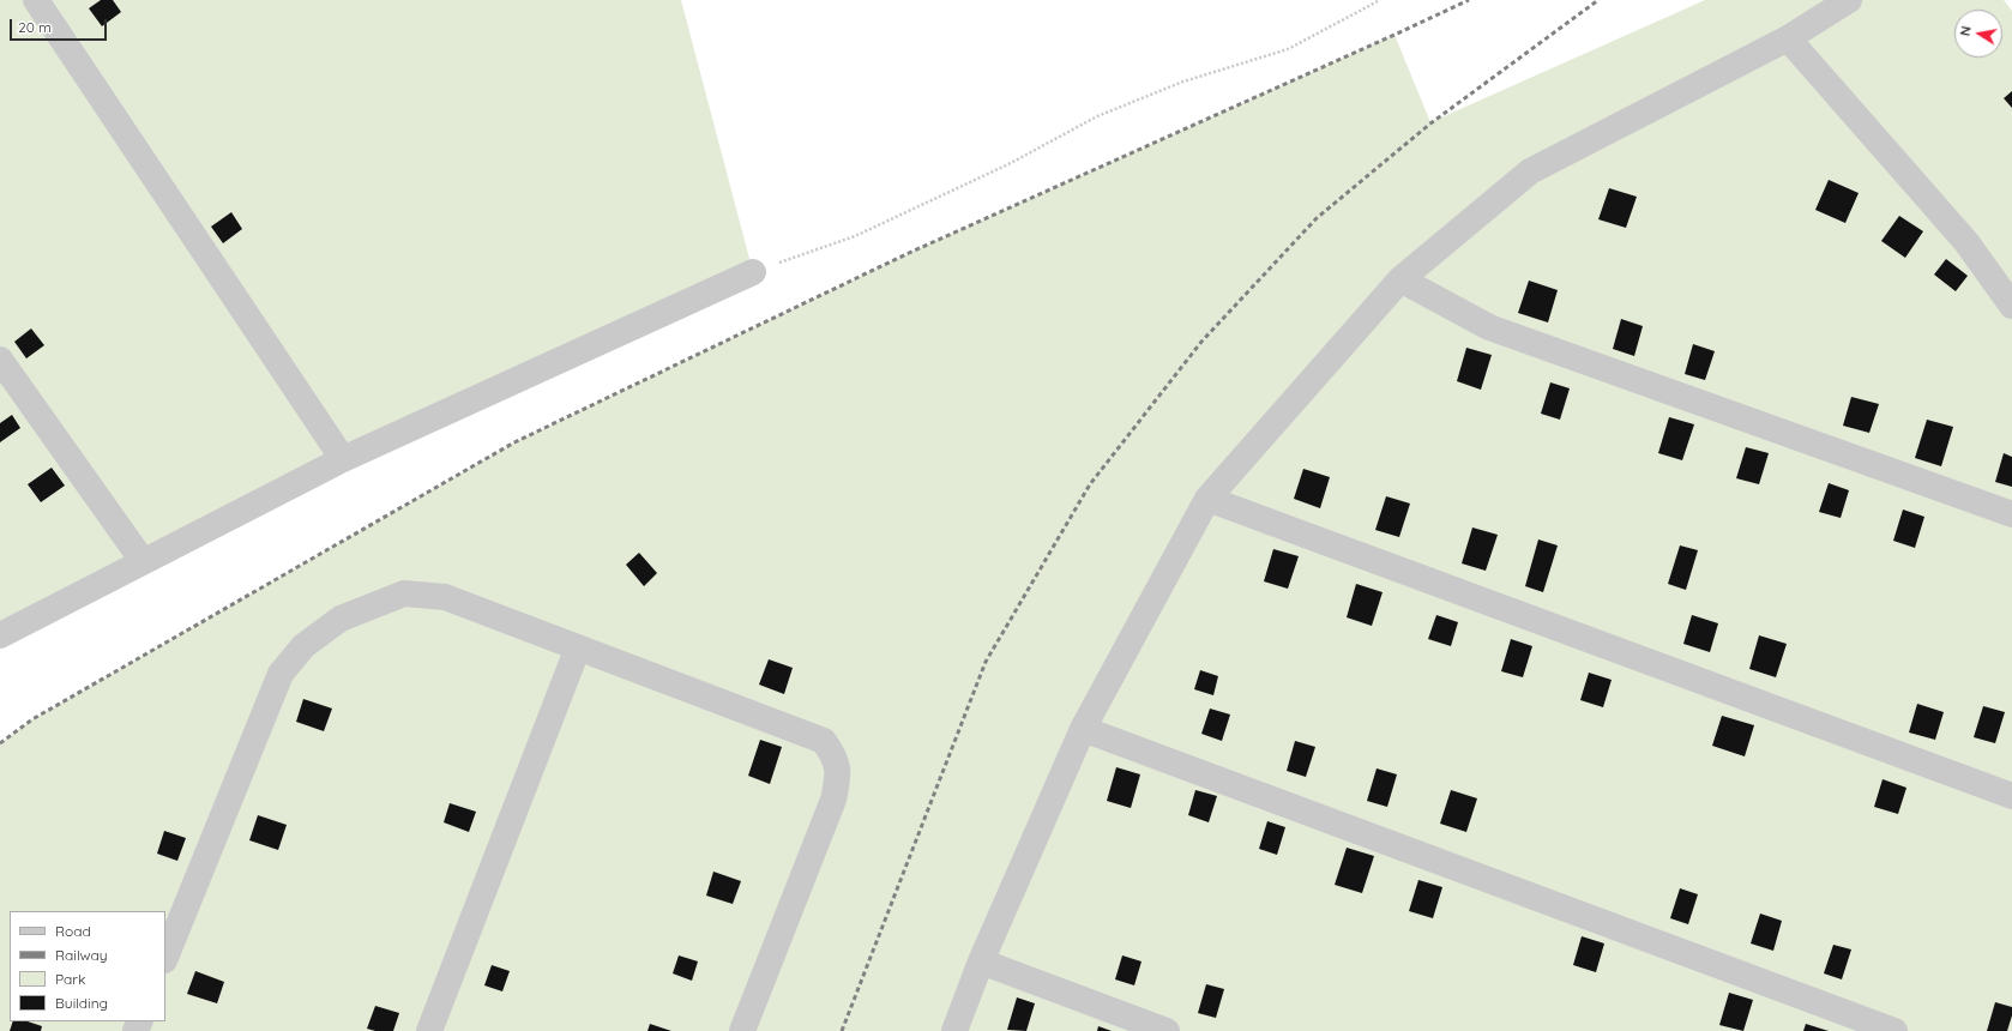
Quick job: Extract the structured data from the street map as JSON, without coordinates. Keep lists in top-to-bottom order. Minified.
{"legend":["Road","Railway","Park","Building"],"scale_bar":"20 m","north":"left"}
